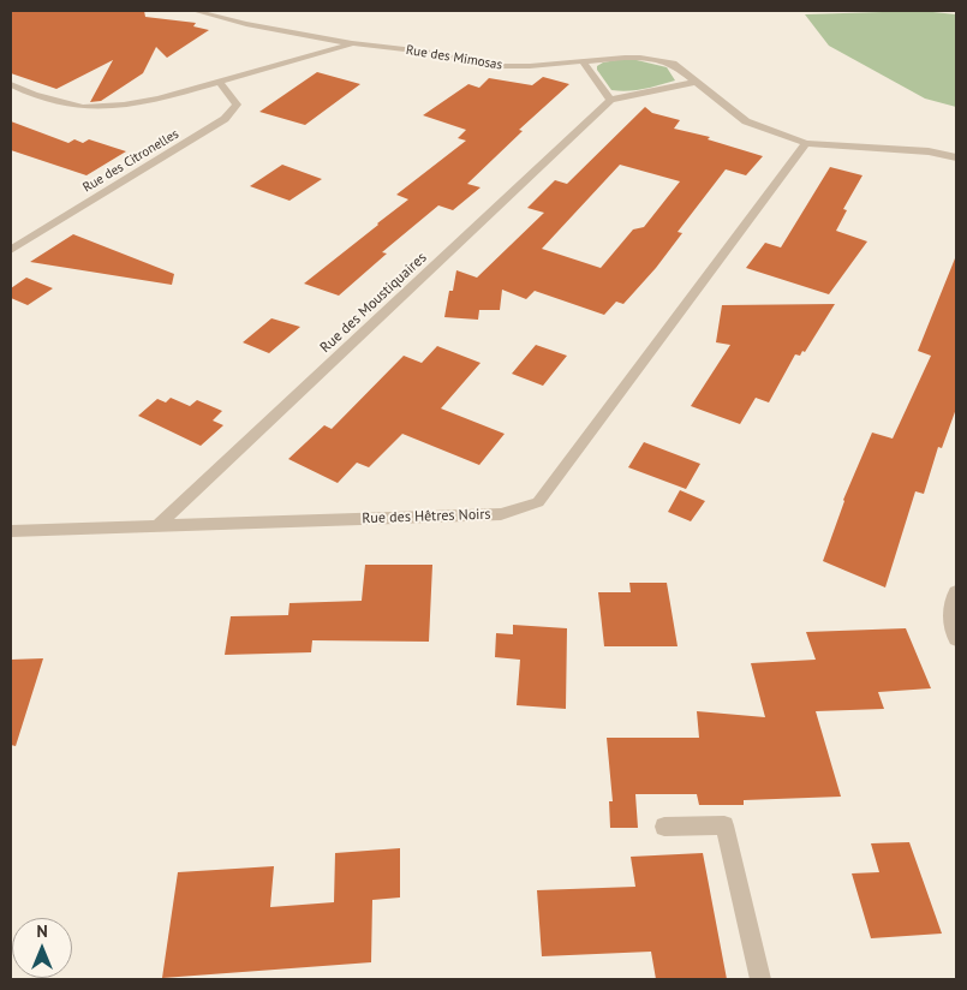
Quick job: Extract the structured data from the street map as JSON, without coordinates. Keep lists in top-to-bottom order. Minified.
{"streets":{"street":["Rue des Mimosas","Rue des Citronelles","Rue des Moustiquaires","Rue des Hêtres Noirs"]},"crossings":[["Rue des Mimosas","Rue des Citronelles"],["Rue des Mimosas","Rue des Hêtres Noirs"],["Rue des Moustiquaires","Rue des Hêtres Noirs"]],"north":"top"}
